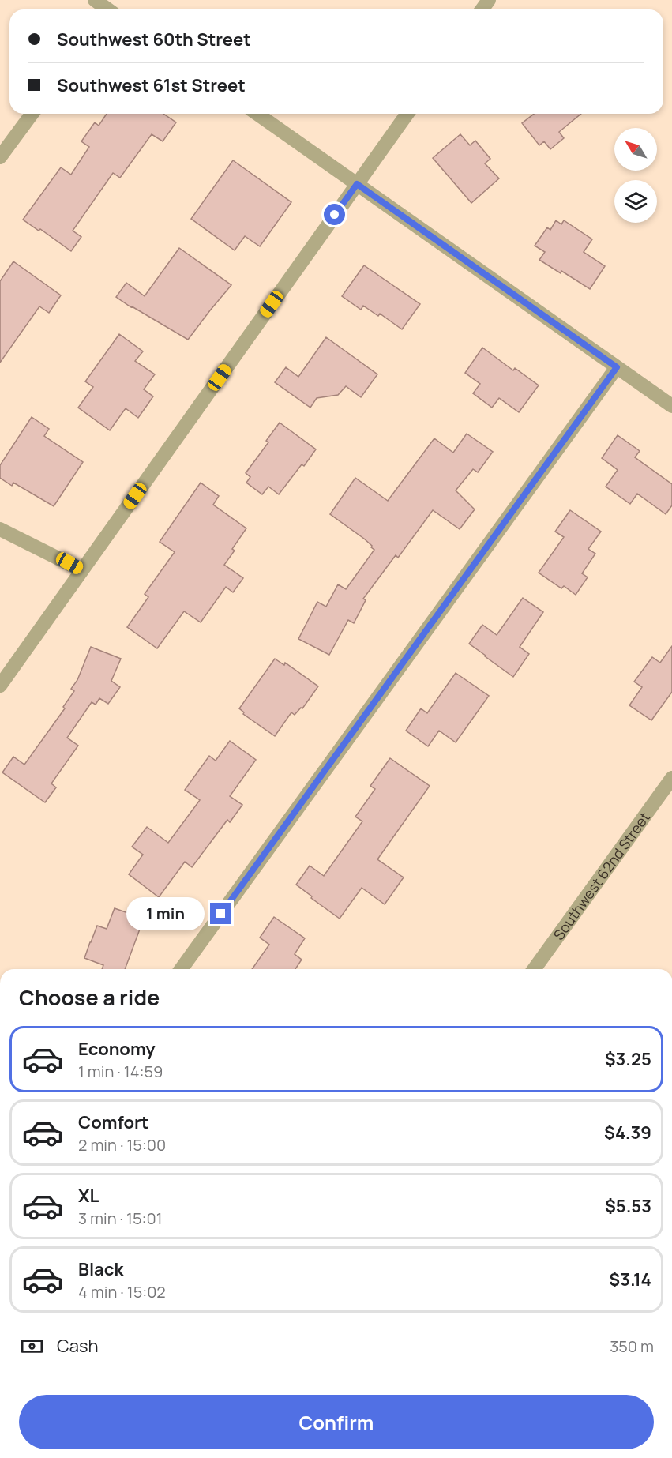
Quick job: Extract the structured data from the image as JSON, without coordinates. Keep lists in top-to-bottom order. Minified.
{"streets":{"street":["Southwest 62nd Street"]},"north":"top left","page":{"banner":["Southwest 60th Street","Southwest 61st Street"],"bubble":"1 min","heading":"Choose a ride","list":[{"name":"Economy","note":"1 min · 14:59","value":"$3.25"},{"name":"Comfort","note":"2 min · 15:00","value":"$4.39"},{"name":"XL","note":"3 min · 15:01","value":"$5.53"},{"name":"Black","note":"4 min · 15:02","value":"$3.14"}],"pay":["Cash","350 m"],"buttons":"Confirm"}}
